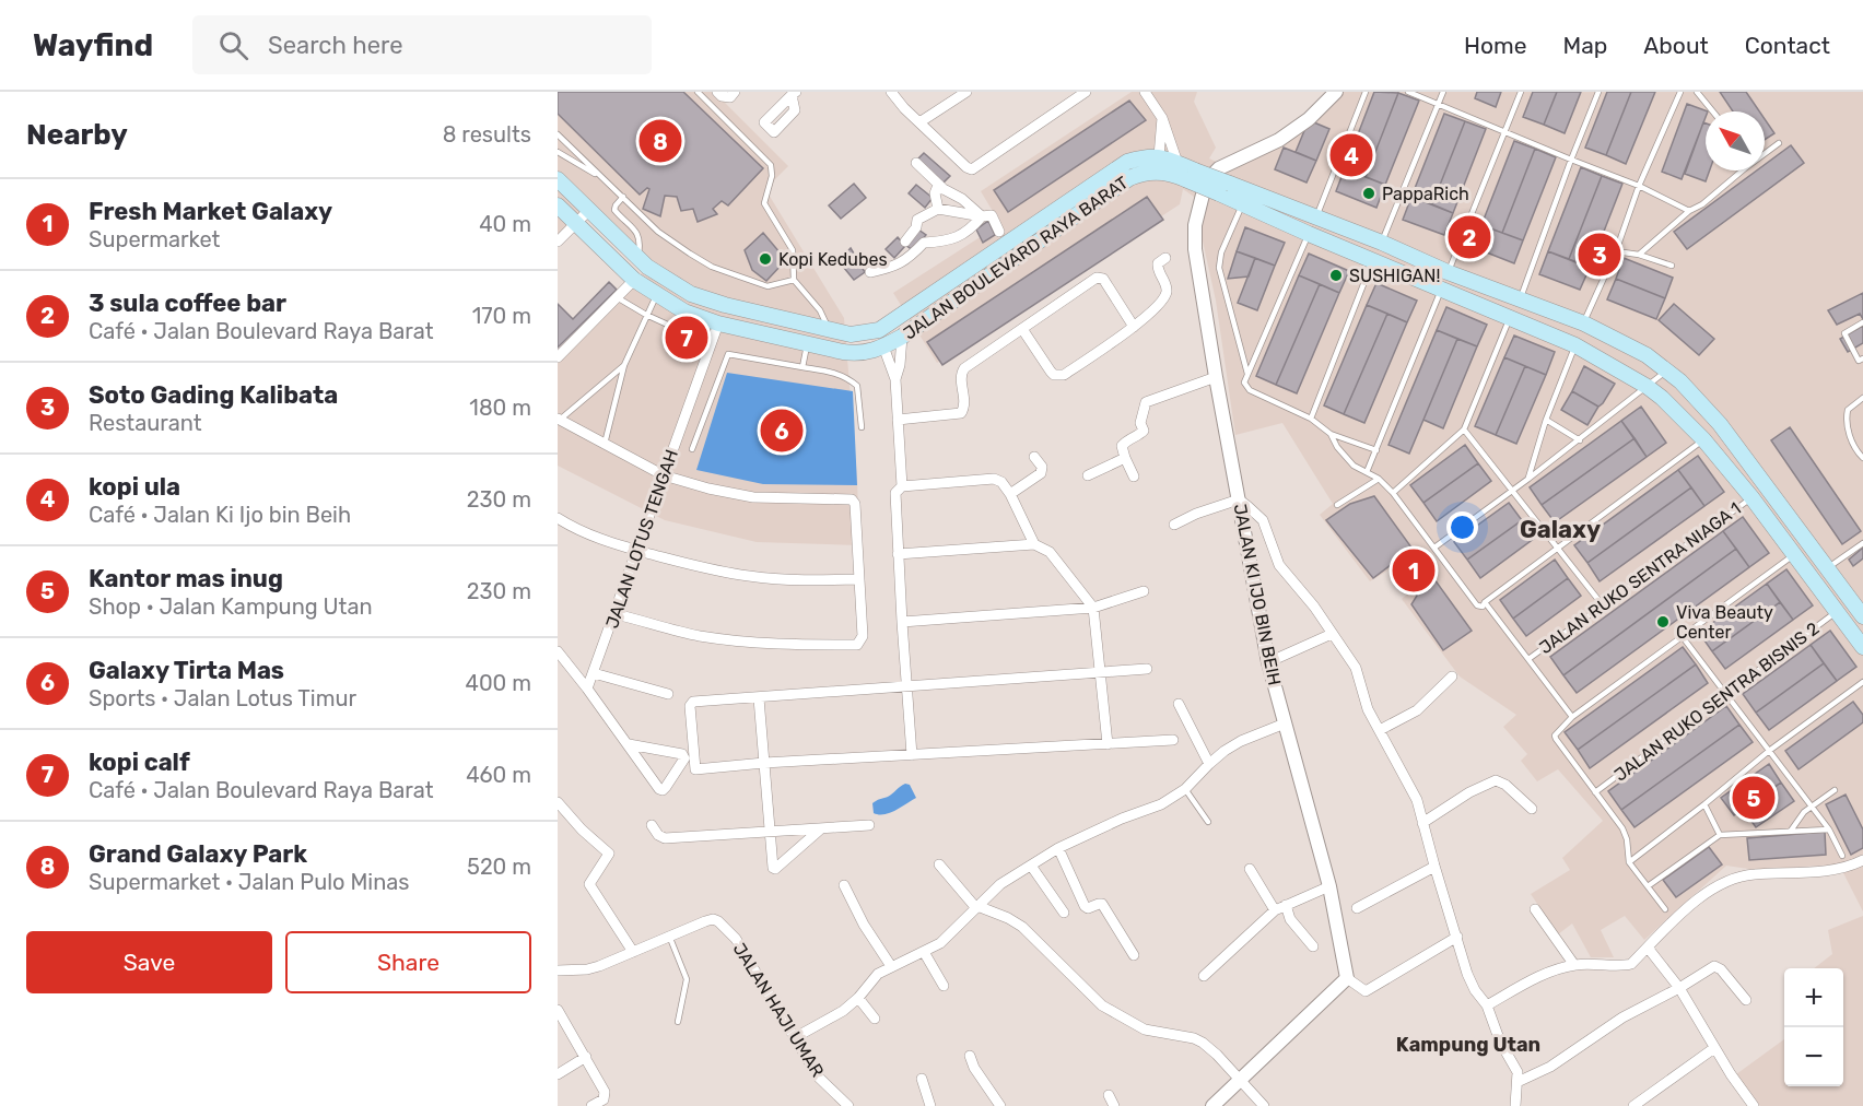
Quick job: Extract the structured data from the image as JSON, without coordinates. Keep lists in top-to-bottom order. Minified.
{"streets":{"main road":["JALAN BOULEVARD RAYA BARAT"],"street":["JALAN LOTUS TENGAH","JALAN KI IJO BIN BEIH","JALAN HAJI UMAR"],"lane":["JALAN RUKO SENTRA NIAGA 1","JALAN RUKO SENTRA BISNIS 2"]},"crossings":[["JALAN BOULEVARD RAYA BARAT","JALAN LOTUS TENGAH"],["JALAN BOULEVARD RAYA BARAT","JALAN RUKO SENTRA NIAGA 1"],["JALAN BOULEVARD RAYA BARAT","JALAN RUKO SENTRA BISNIS 2"]],"districts":["Galaxy","Kampung Utan"],"places":["PappaRich","Kopi Kedubes","SUSHIGAN!","Viva Beauty Center"],"north":"top left","page":{"header":"Wayfind","search":"Search here","nav":["Home","Map","About","Contact"],"heading":["Nearby","8 results"],"pins":["8","4","2","3","7","6","1","5"],"list":[{"mark":"1","name":"Fresh Market Galaxy","note":"Supermarket","value":"40 m"},{"mark":"2","name":"3 sula coffee bar","note":"Café · Jalan Boulevard Raya Barat","value":"170 m"},{"mark":"3","name":"Soto Gading Kalibata","note":"Restaurant","value":"180 m"},{"mark":"4","name":"kopi ula","note":"Café · Jalan Ki Ijo bin Beih","value":"230 m"},{"mark":"5","name":"Kantor mas inug","note":"Shop · Jalan Kampung Utan","value":"230 m"},{"mark":"6","name":"Galaxy Tirta Mas","note":"Sports · Jalan Lotus Timur","value":"400 m"},{"mark":"7","name":"kopi calf","note":"Café · Jalan Boulevard Raya Barat","value":"460 m"},{"mark":"8","name":"Grand Galaxy Park","note":"Supermarket · Jalan Pulo Minas","value":"520 m"}],"buttons":["Save","Share"],"map_buttons":["+","−"]}}
